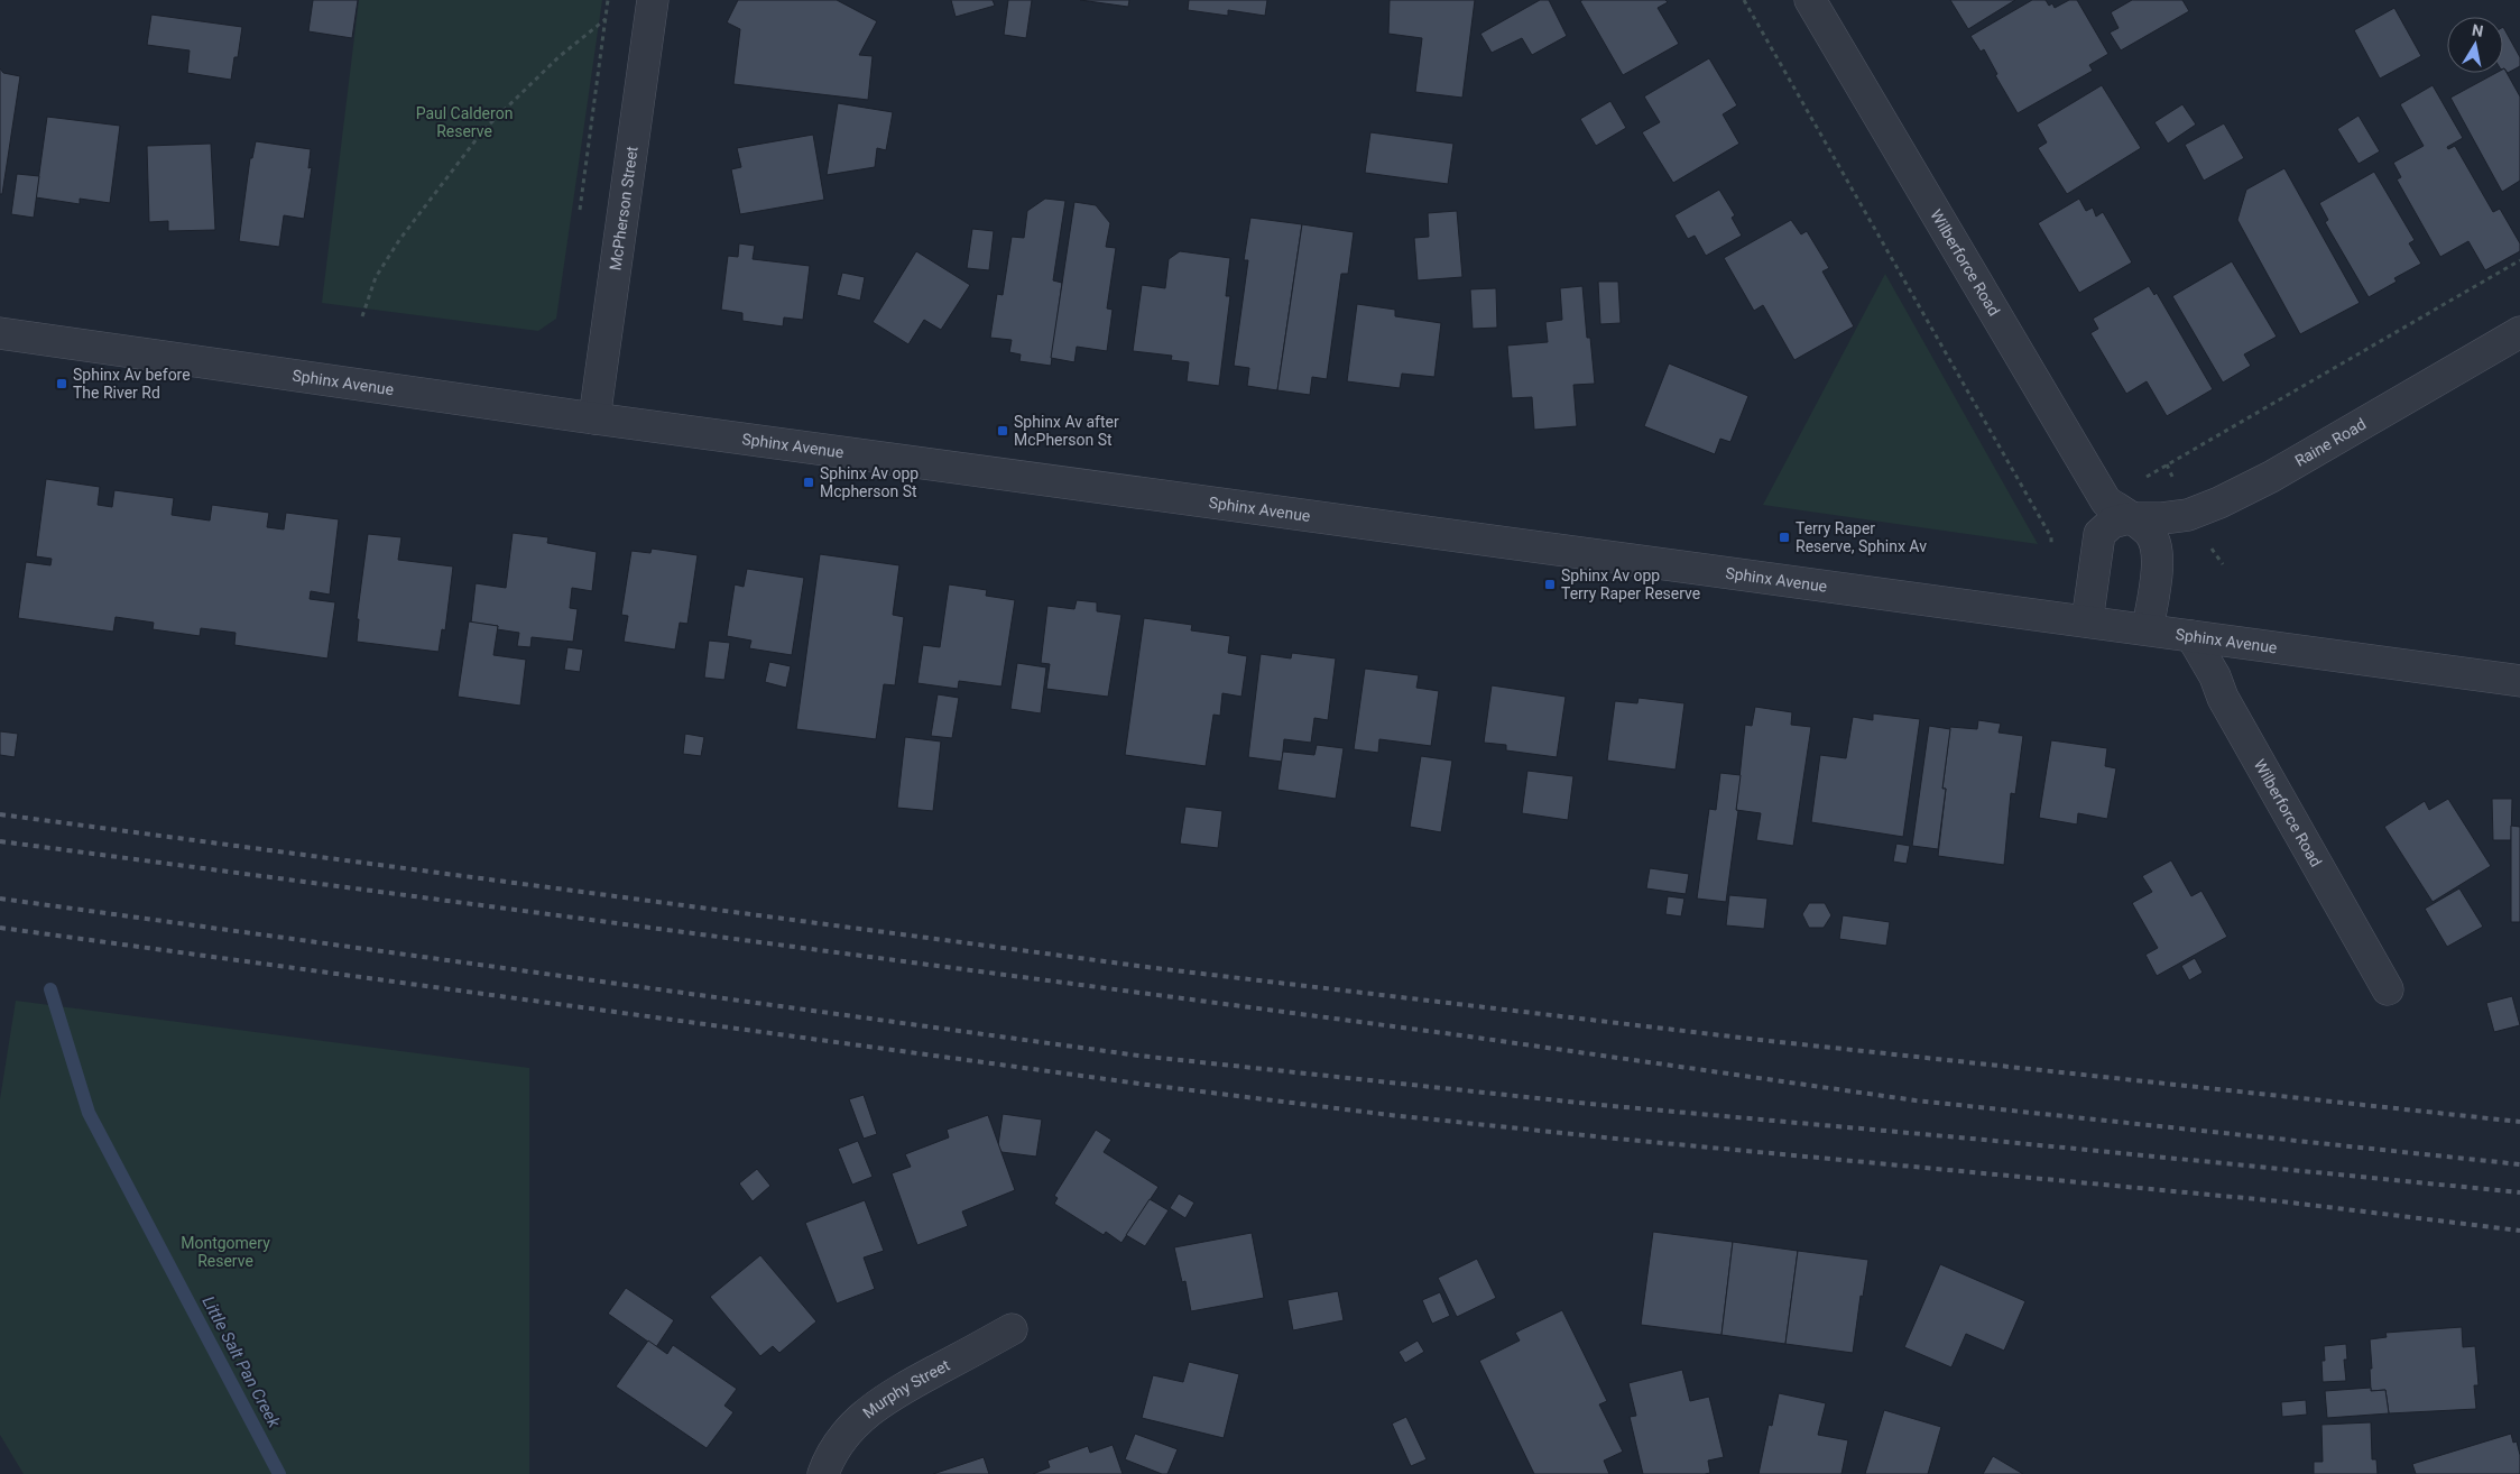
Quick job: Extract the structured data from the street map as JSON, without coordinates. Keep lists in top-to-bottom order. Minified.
{"streets":{"street":["McPherson Street","Wilberforce Road","Sphinx Avenue","Raine Road","Murphy Street"]},"crossings":[["McPherson Street","Sphinx Avenue"],["Wilberforce Road","Sphinx Avenue"],["Wilberforce Road","Raine Road"]],"water":["Little Salt Pan Creek"],"parks":["Paul Calderon Reserve","Montgomery Reserve"],"places":{"transit":["Sphinx Av before The River Rd","Sphinx Av after McPherson St","Sphinx Av opp Mcpherson St","Terry Raper Reserve, Sphinx Av","Sphinx Av opp Terry Raper Reserve"]},"north":"top"}
